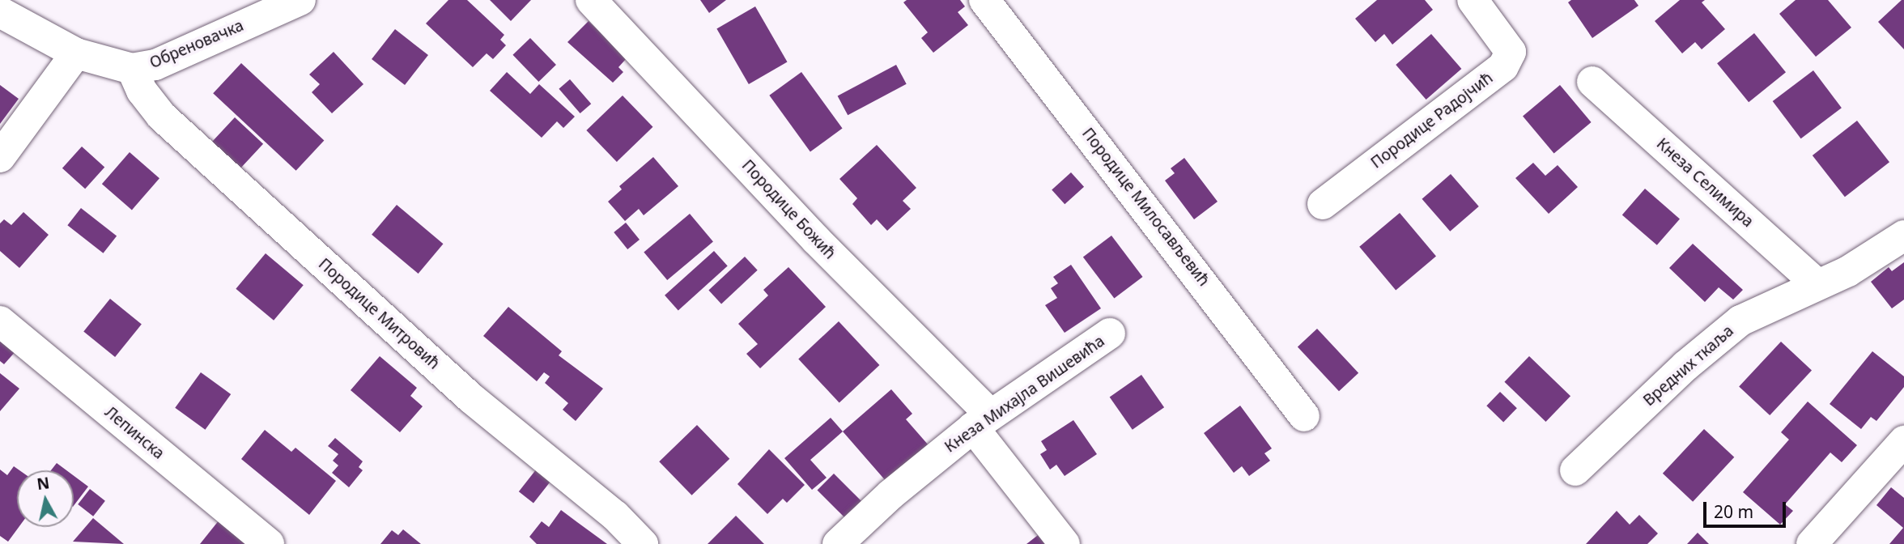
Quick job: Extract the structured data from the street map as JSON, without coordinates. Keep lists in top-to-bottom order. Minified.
{"streets":{"street":["Обреновачка","Породице Радојчић","Кнеза Селимира","Породице Милосављевић","Породице Божић","Породице Митровић","Вредних ткаља","Кнеза Михајла Вишевића","Лепинска"]},"crossings":[["Обреновачка","Породице Митровић"],["Кнеза Селимира","Вредних ткаља"],["Породице Божић","Кнеза Михајла Вишевића"]],"scale_bar":"20 m","north":"top"}
